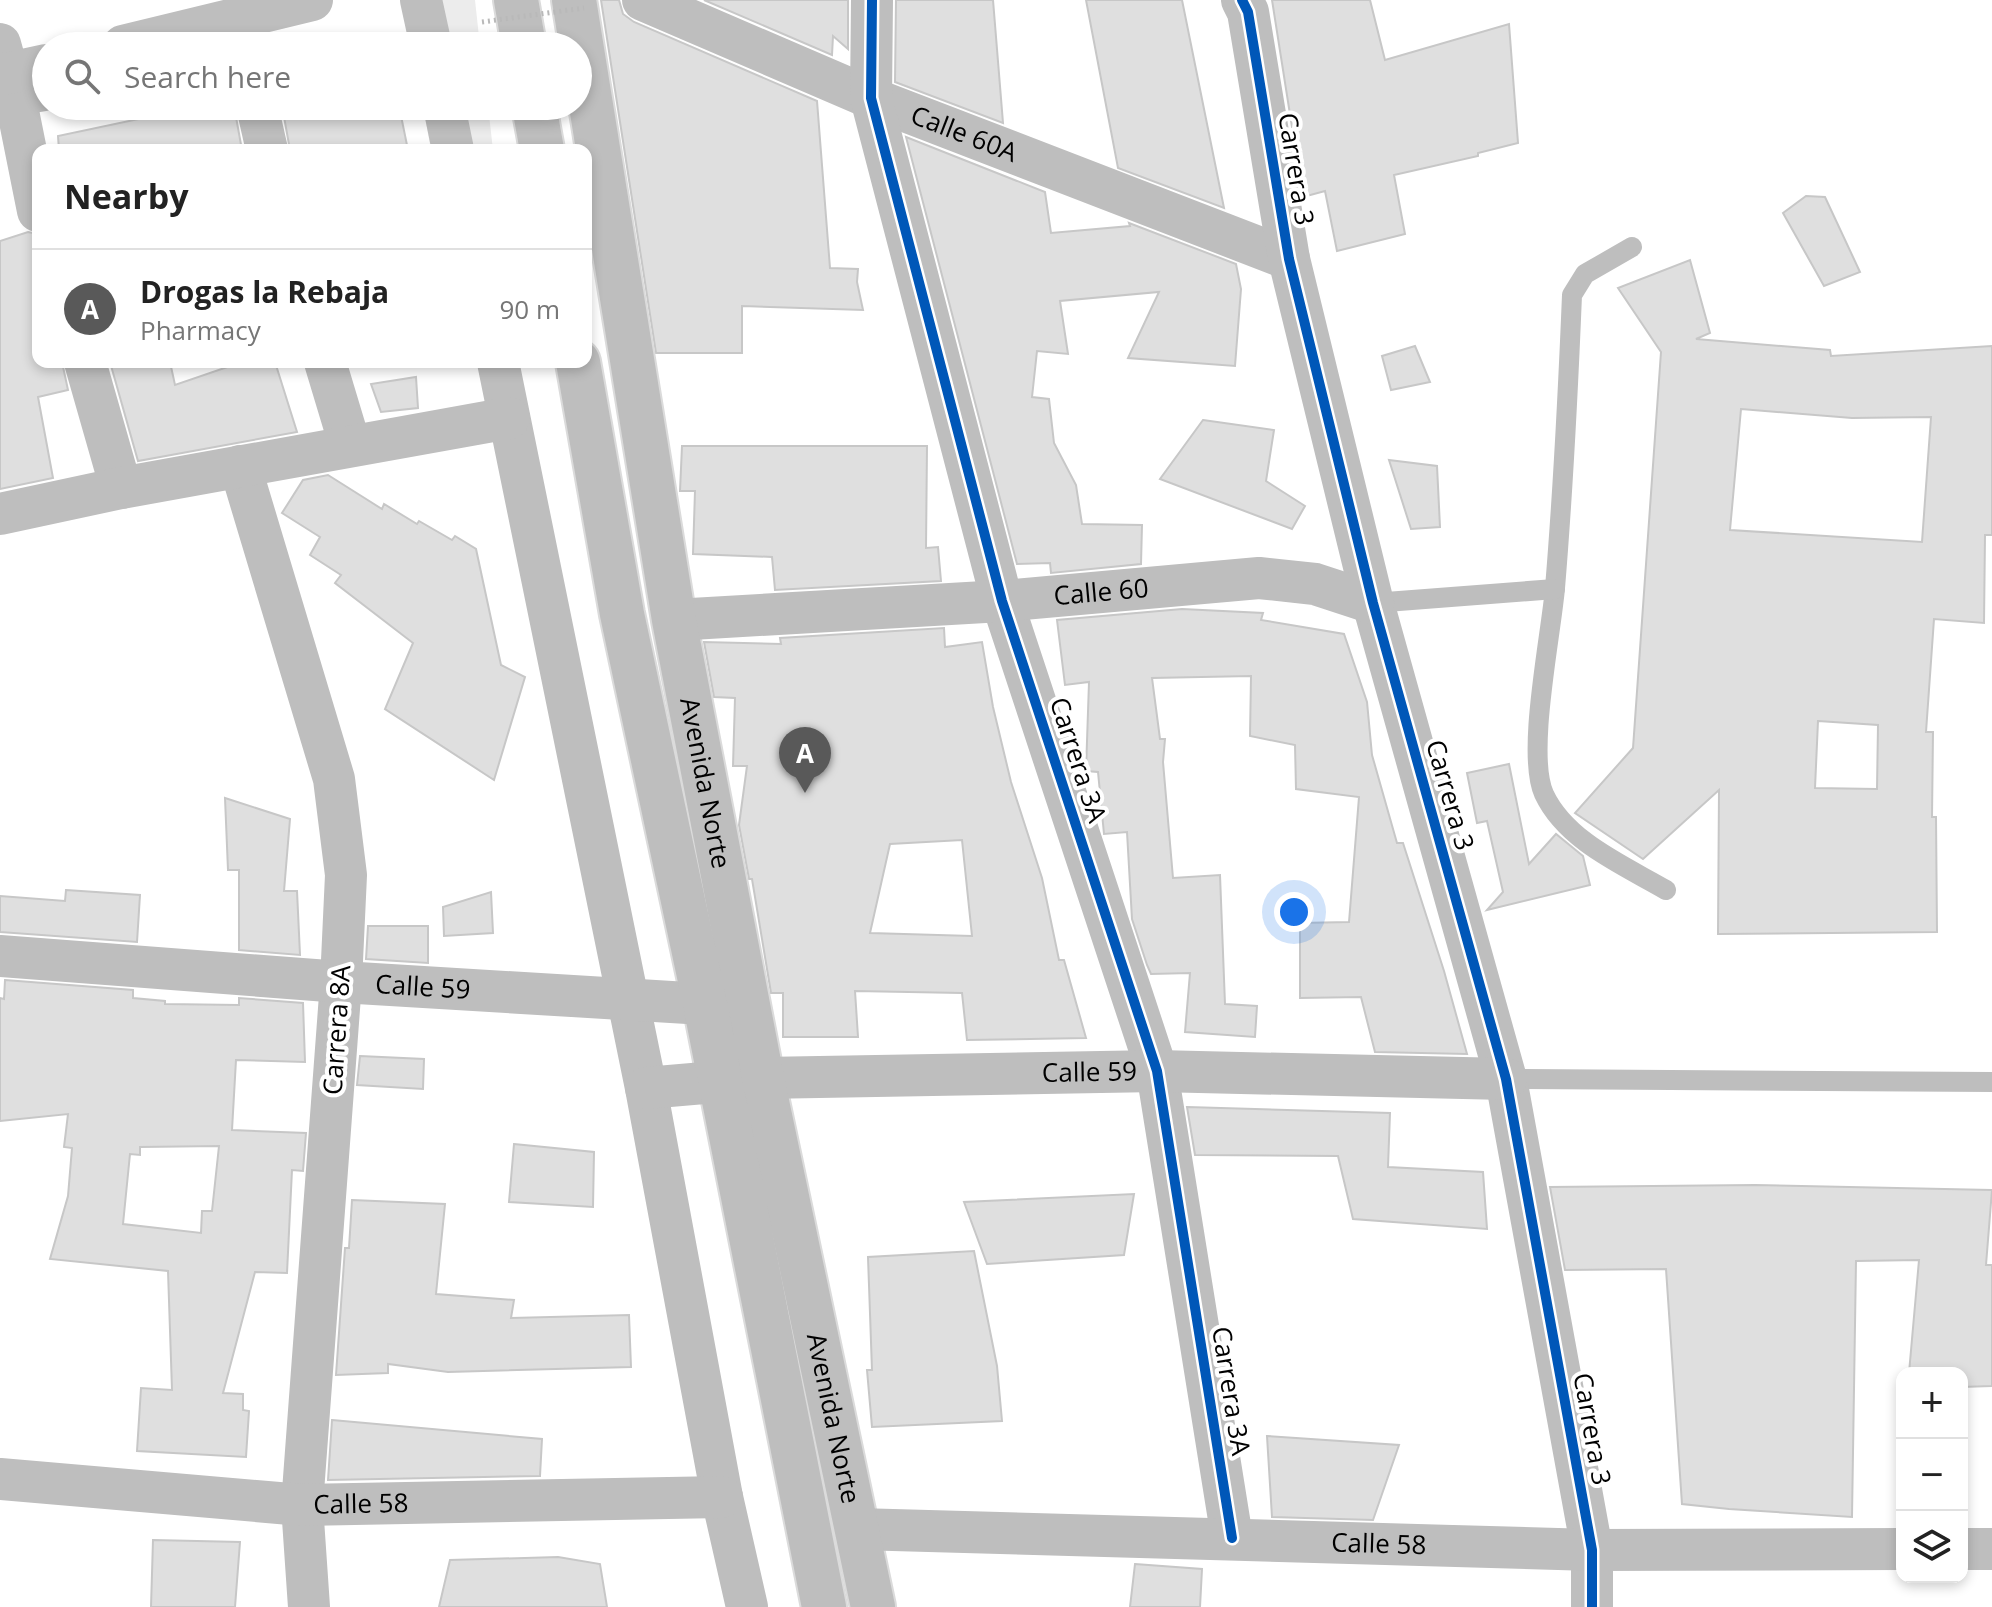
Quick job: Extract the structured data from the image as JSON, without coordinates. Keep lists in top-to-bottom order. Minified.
{"streets":{"main road":["Avenida Norte"],"street":["Calle 60A","Carrera 3","Calle 60","Carrera 3A","Calle 59","Carrera 8A","Calle 58"]},"crossings":[["Calle 60A","Carrera 3"],["Calle 60A","Carrera 3A"],["Carrera 3","Calle 60"],["Carrera 3","Calle 59"],["Carrera 3","Calle 58"],["Calle 60","Carrera 3A"],["Calle 60","Avenida Norte"],["Carrera 3A","Calle 59"],["Carrera 3A","Calle 58"],["Avenida Norte","Calle 59"],["Avenida Norte","Calle 58"],["Calle 59","Carrera 8A"],["Carrera 8A","Calle 58"]],"page":{"search":"Search here","heading":"Nearby","list":[{"mark":"A","name":"Drogas la Rebaja","note":"Pharmacy","value":"90 m"}],"pins":"A","map_buttons":["+","−"]}}
